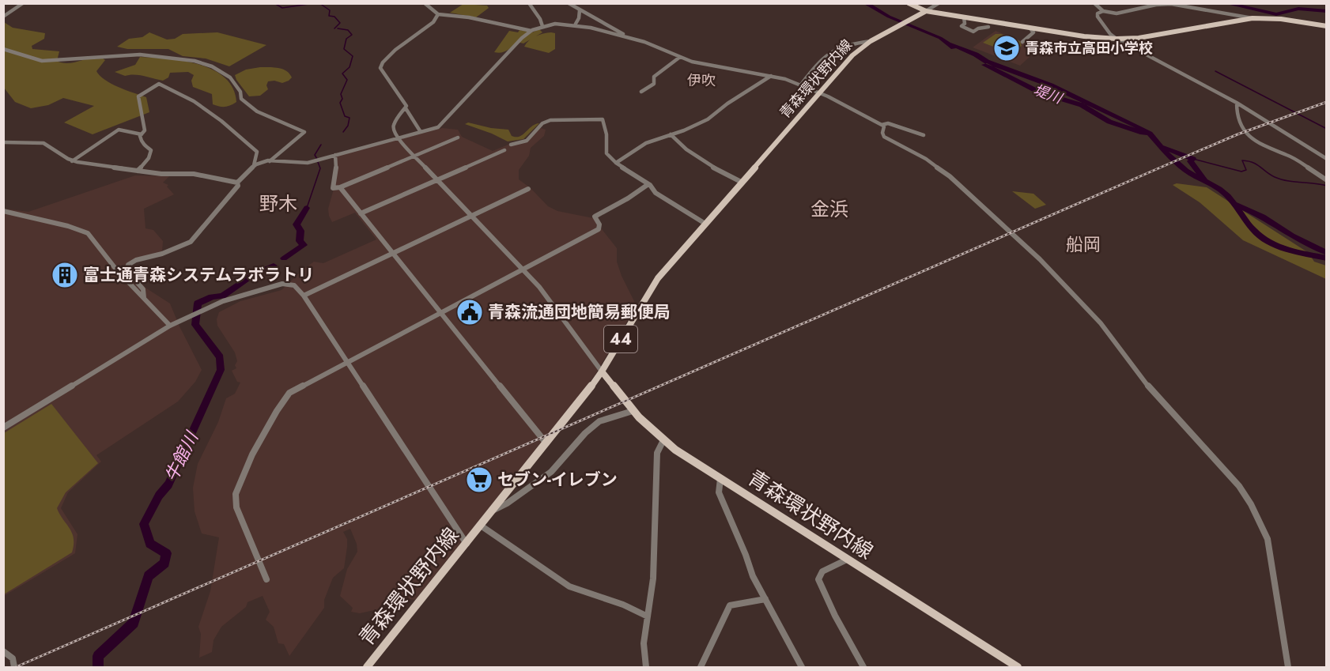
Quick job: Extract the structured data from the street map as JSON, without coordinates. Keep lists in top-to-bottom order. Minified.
{"streets":{"main road":["青森環状野内線","44"]},"districts":["伊吹","野木","金浜","船岡"],"water":["堤川","牛館川"],"places":{"school or university":["青森市立高田小学校"],"building":["富士通青森システムラボラトリ"],"public building":["青森流通団地簡易郵便局"],"supermarket":["セブン-イレブン"]}}
